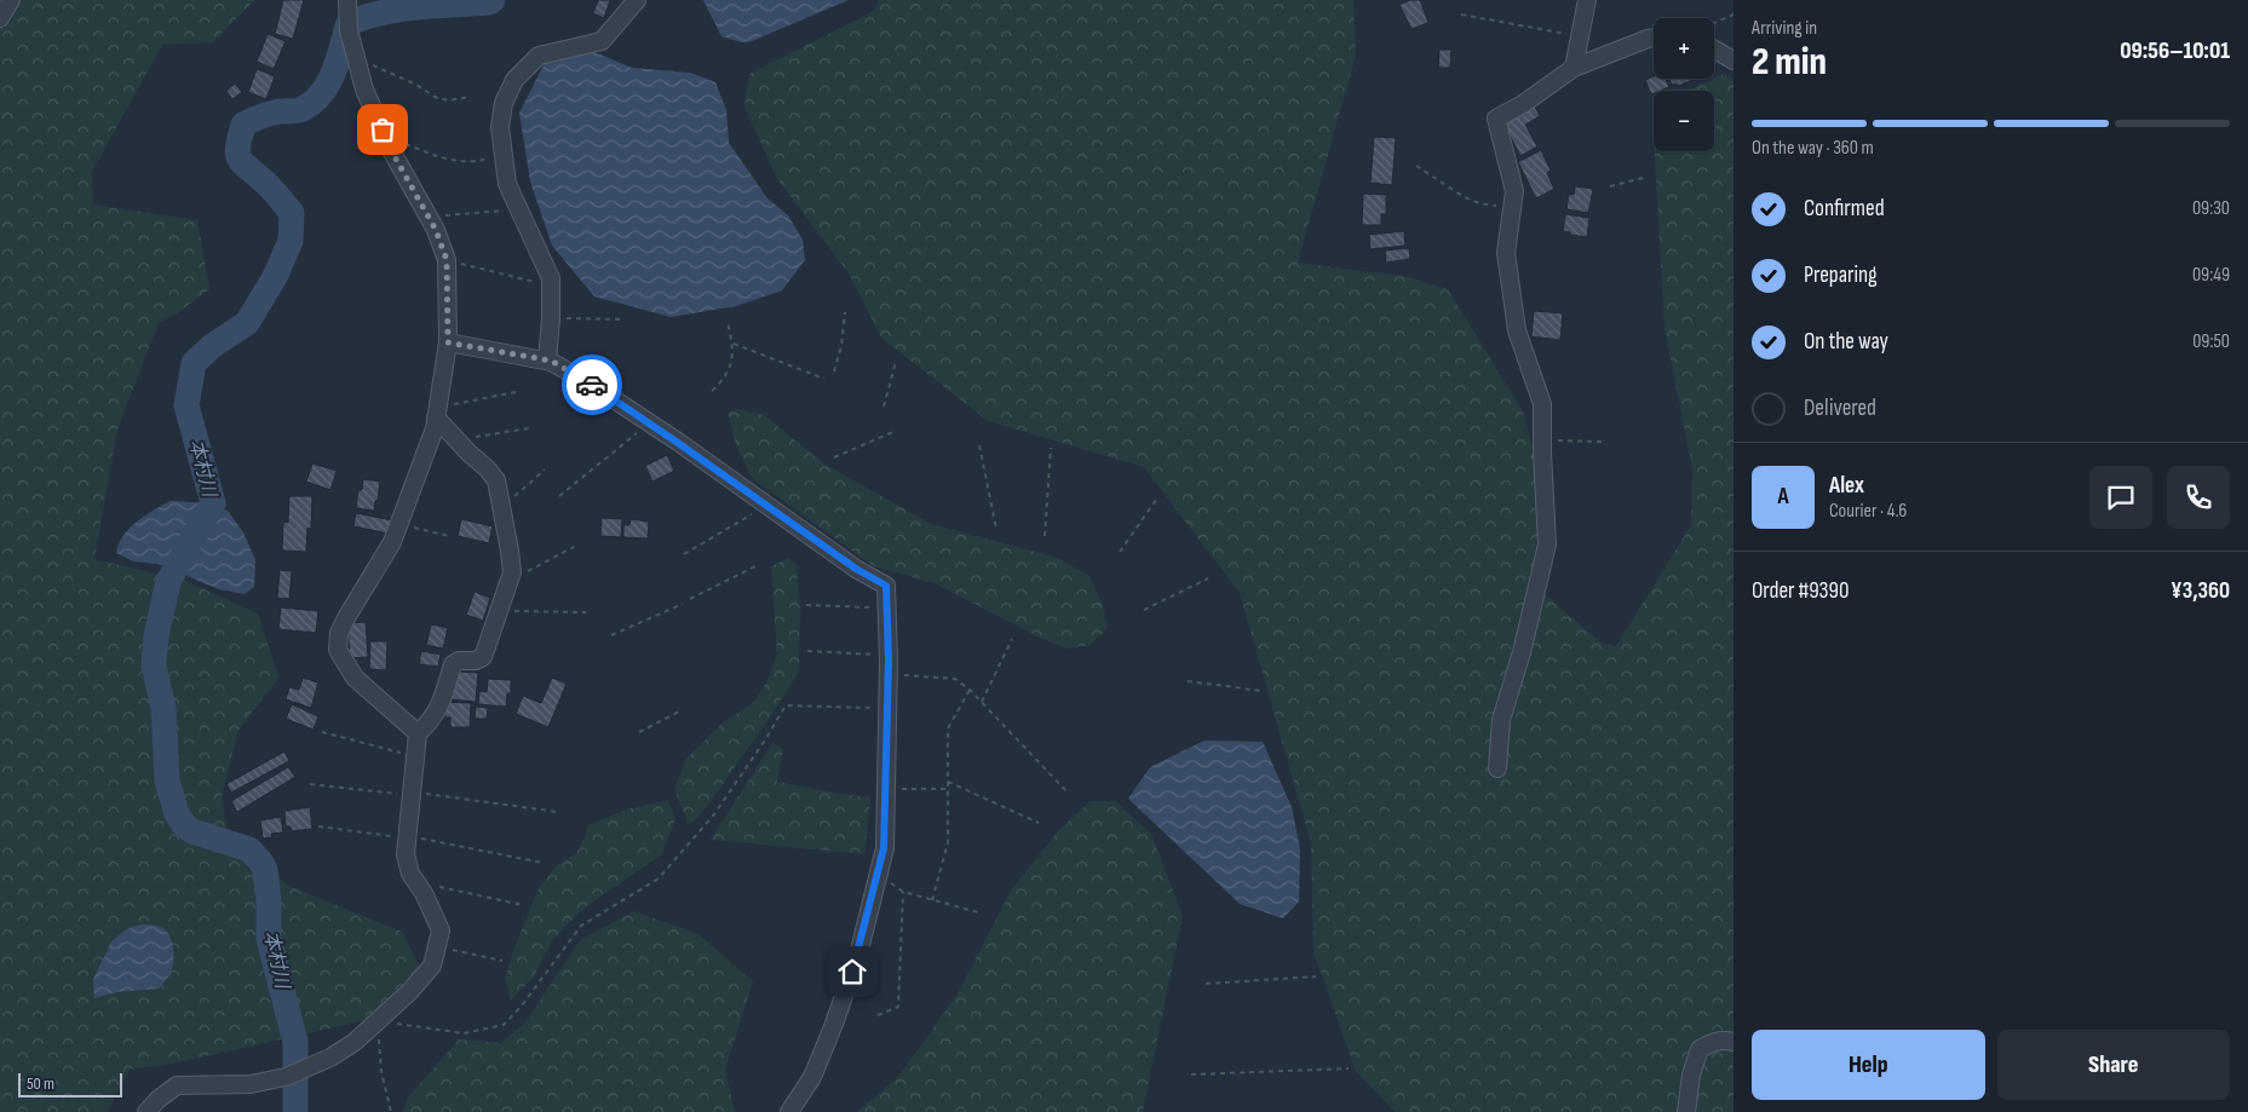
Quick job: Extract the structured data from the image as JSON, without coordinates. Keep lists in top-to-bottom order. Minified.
{"water":["本村川"],"scale_bar":"50 m","page":{"heading":["2 min","Arriving in","09:56–10:01"],"panel":["Alex","Courier · 4.6","Order #9390","¥3,360"],"map_buttons":["+","−"],"bar":"On the way · 360 m","list":[["Confirmed","09:30"],["Preparing","09:49"],["On the way","09:50"],"Delivered"],"round":"A","buttons":["Help","Share"],"scale":"50 m"}}
